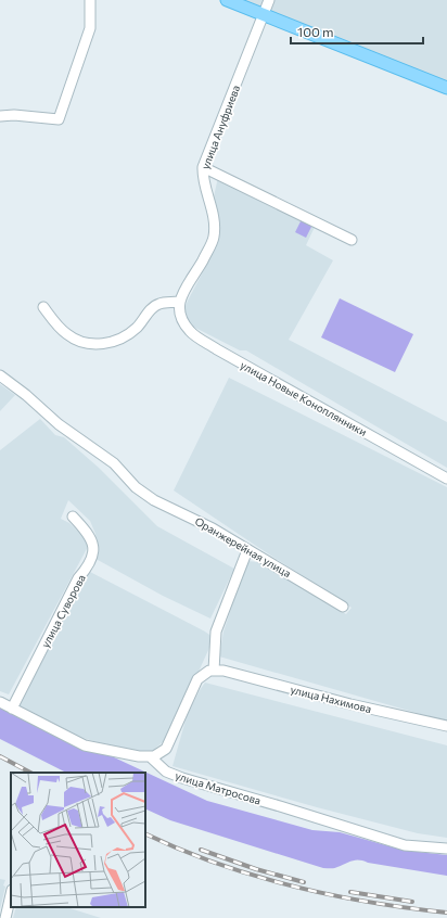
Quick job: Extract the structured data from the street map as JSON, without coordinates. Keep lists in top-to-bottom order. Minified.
{"streets":{"street":["улица Ануфриева","улица Новые Коноплянники","Оранжерейная улица","улица Суворова","улица Нахимова","улица Матросова"]},"crossings":[["улица Ануфриева","улица Новые Коноплянники"]],"scale_bar":"100 m"}
